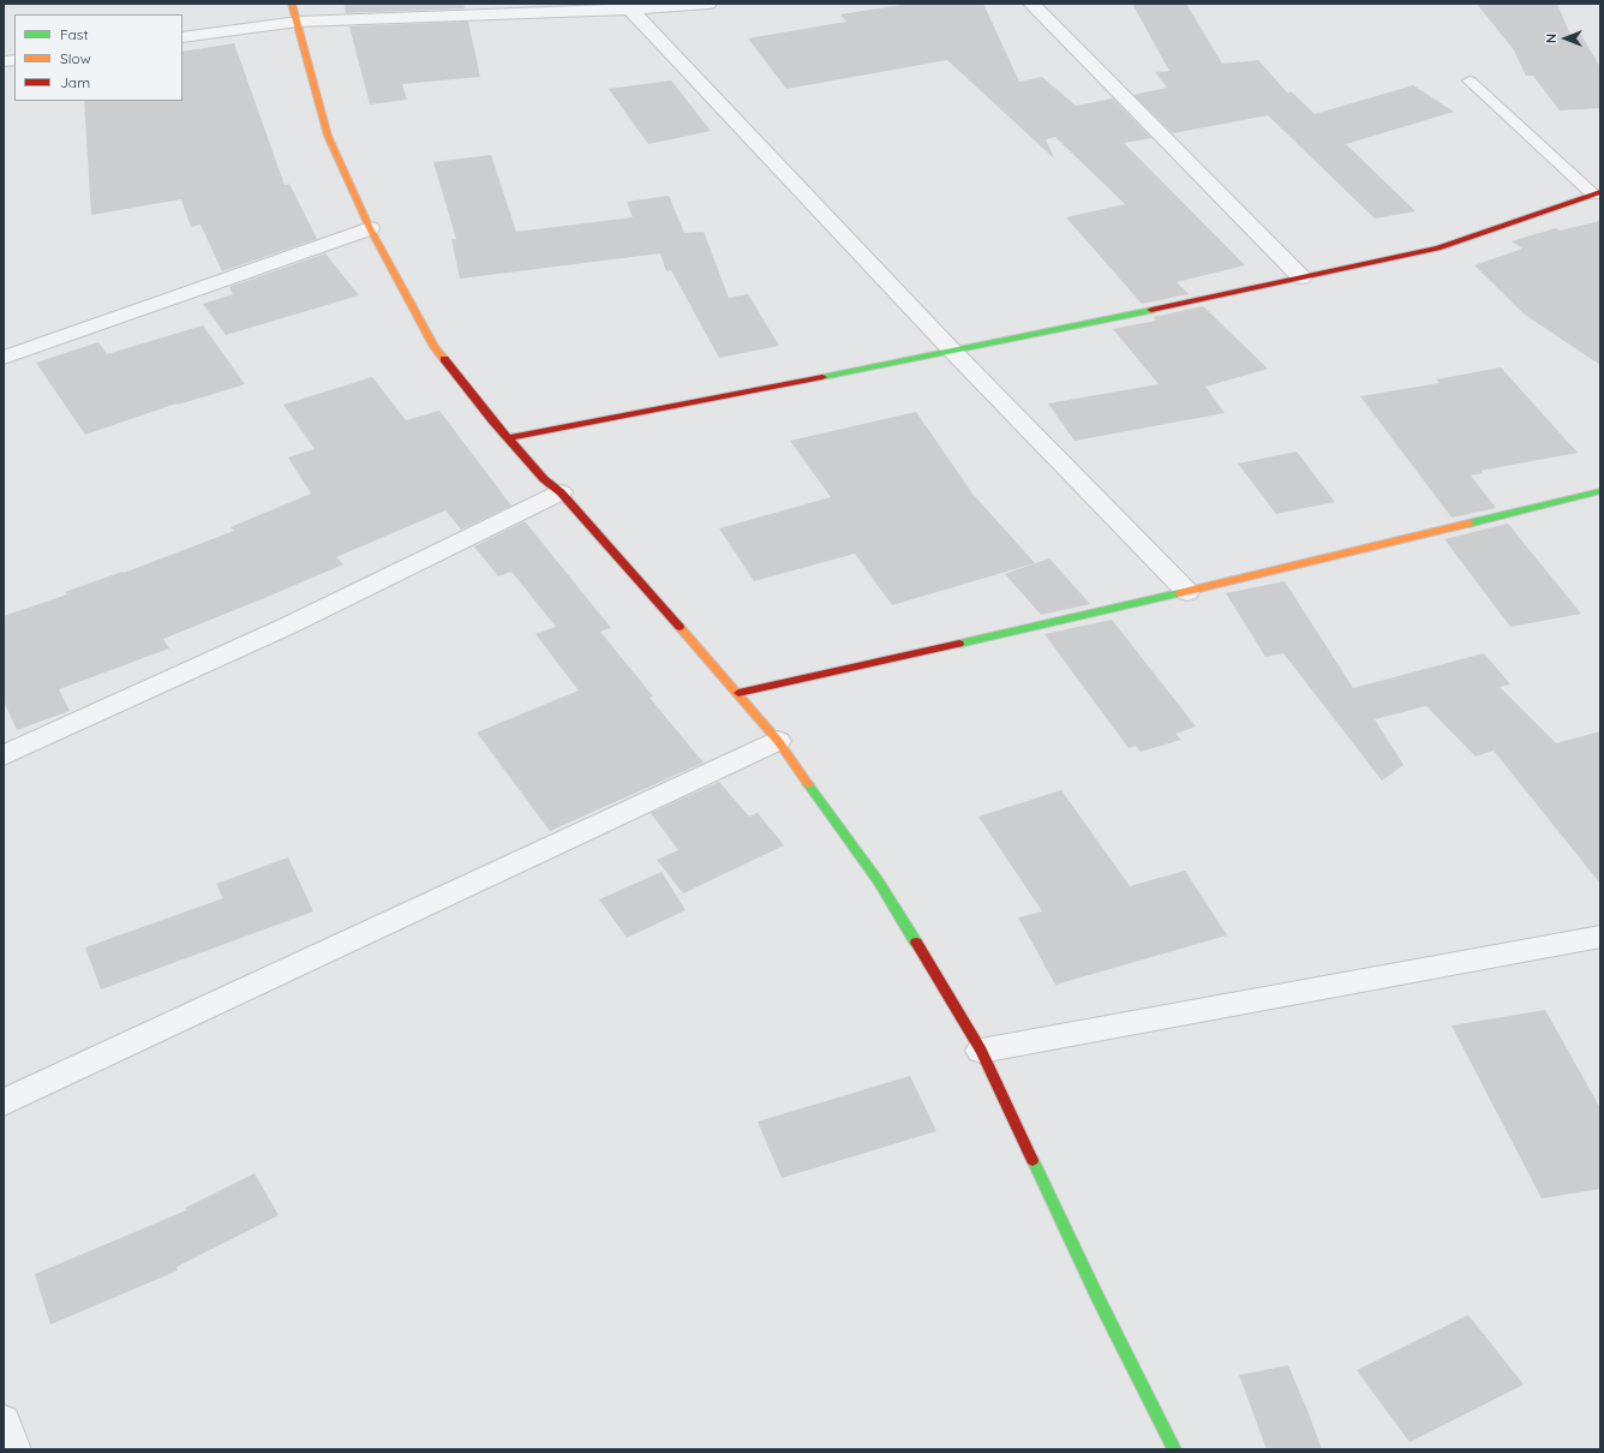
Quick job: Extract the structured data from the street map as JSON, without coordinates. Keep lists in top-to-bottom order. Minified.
{"legend":["Fast","Slow","Jam"],"north":"left"}
